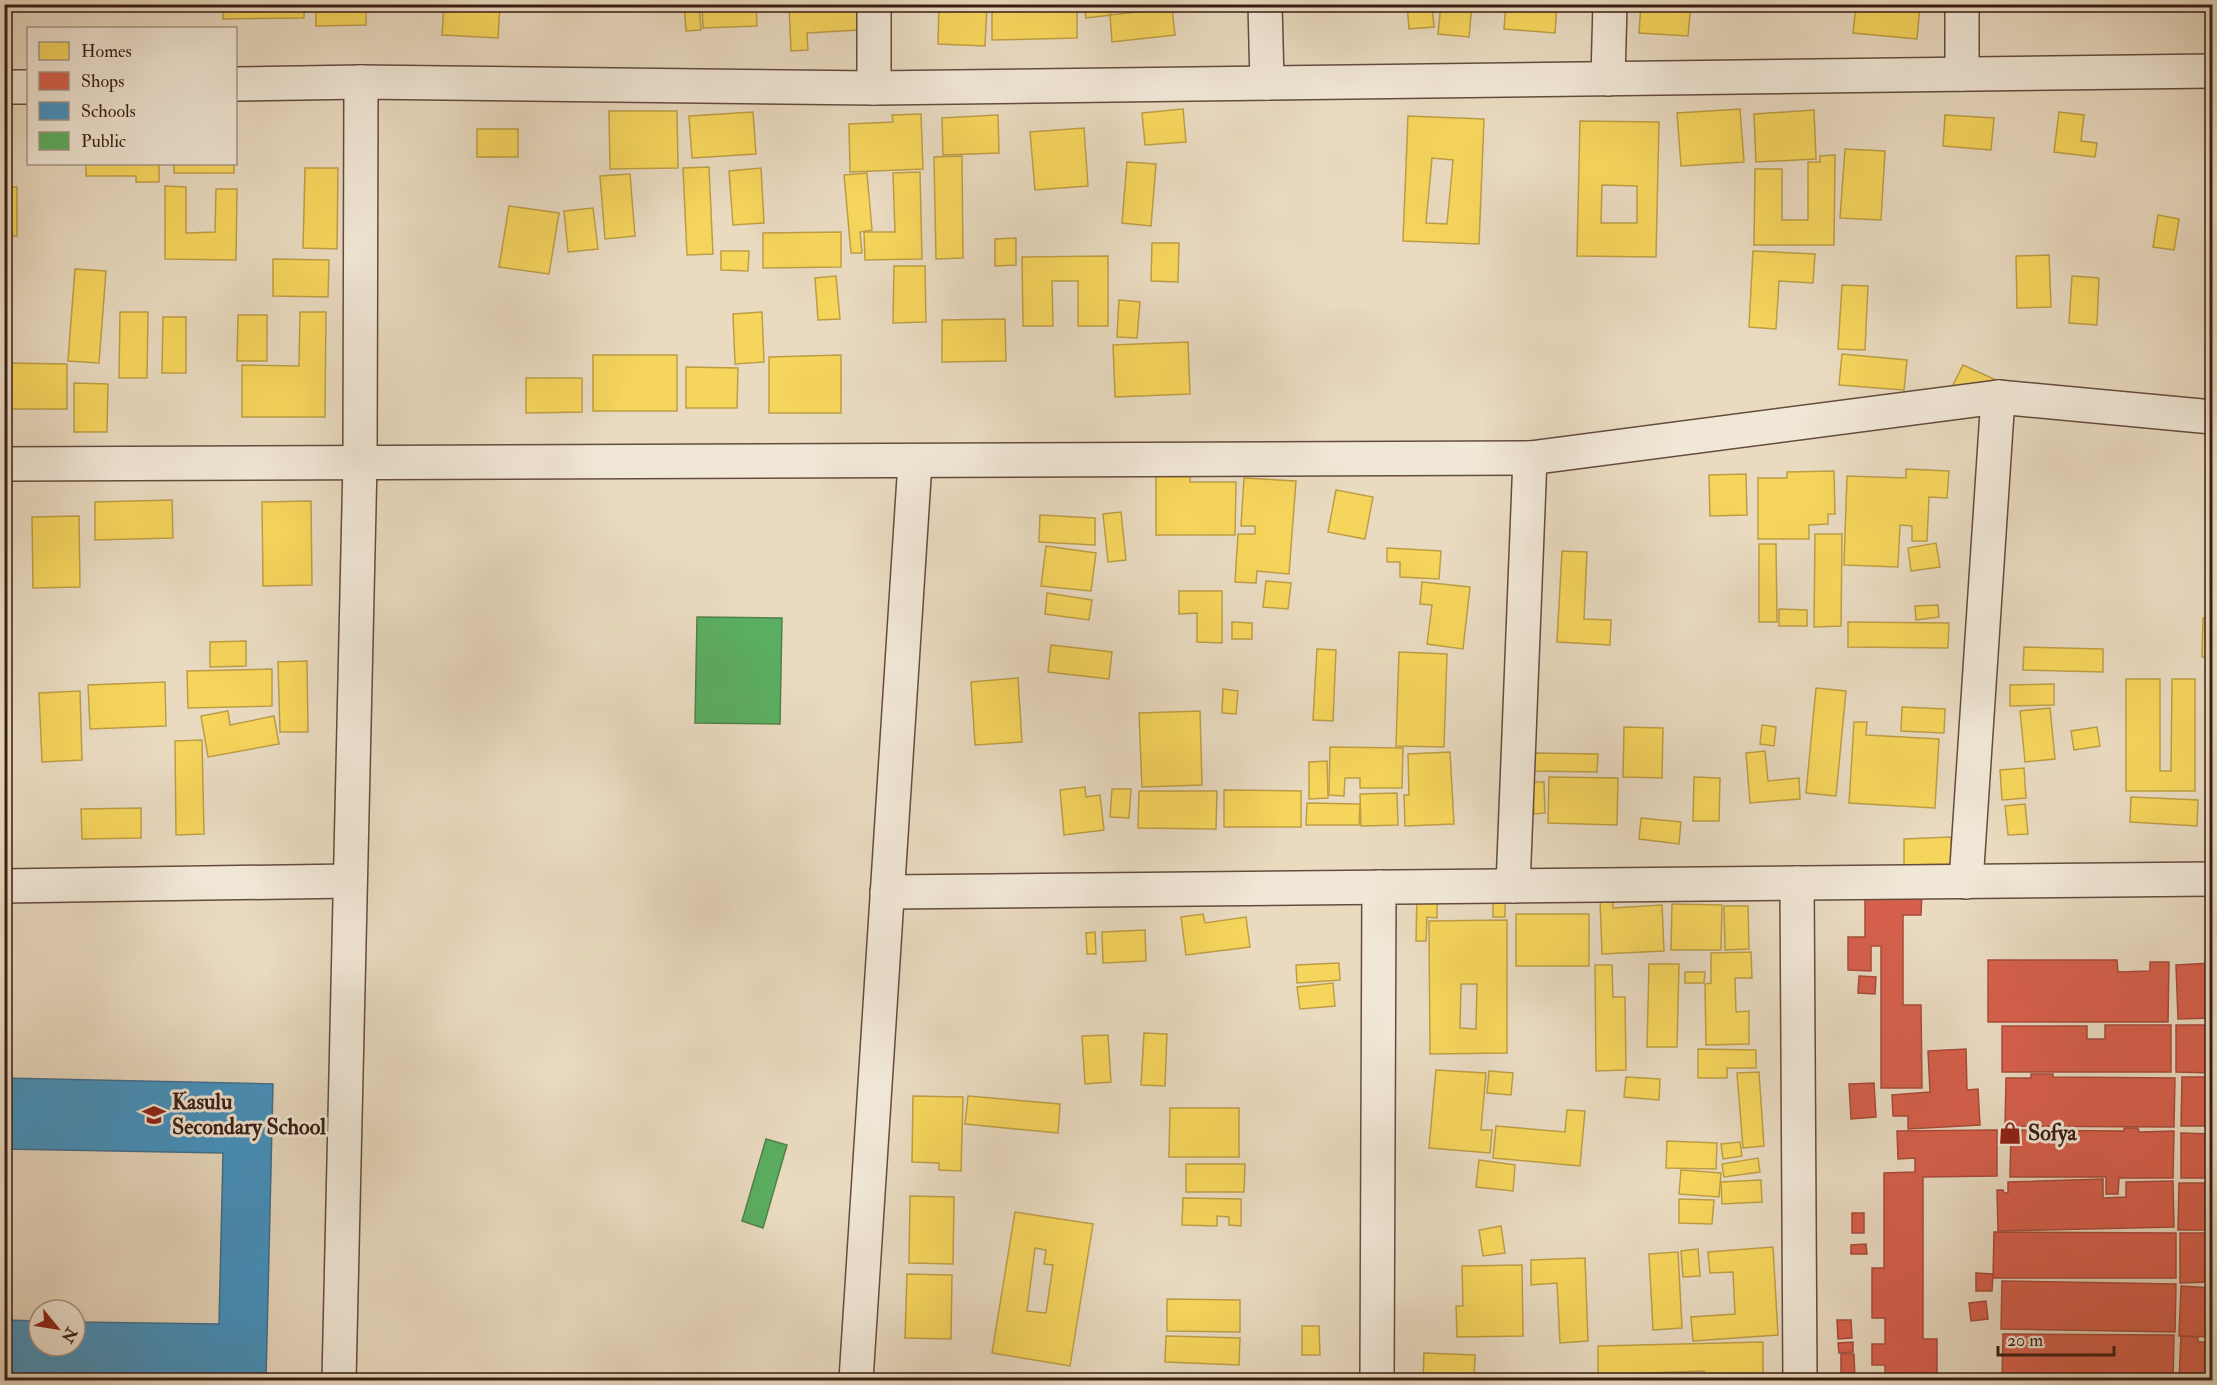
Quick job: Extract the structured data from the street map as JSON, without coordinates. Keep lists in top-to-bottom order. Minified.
{"places":{"school or university":["Kasulu Secondary School"],"shop":["Sofya"]},"legend":["Homes","Shops","Schools","Public"],"scale_bar":"20 m","north":"bottom right"}
